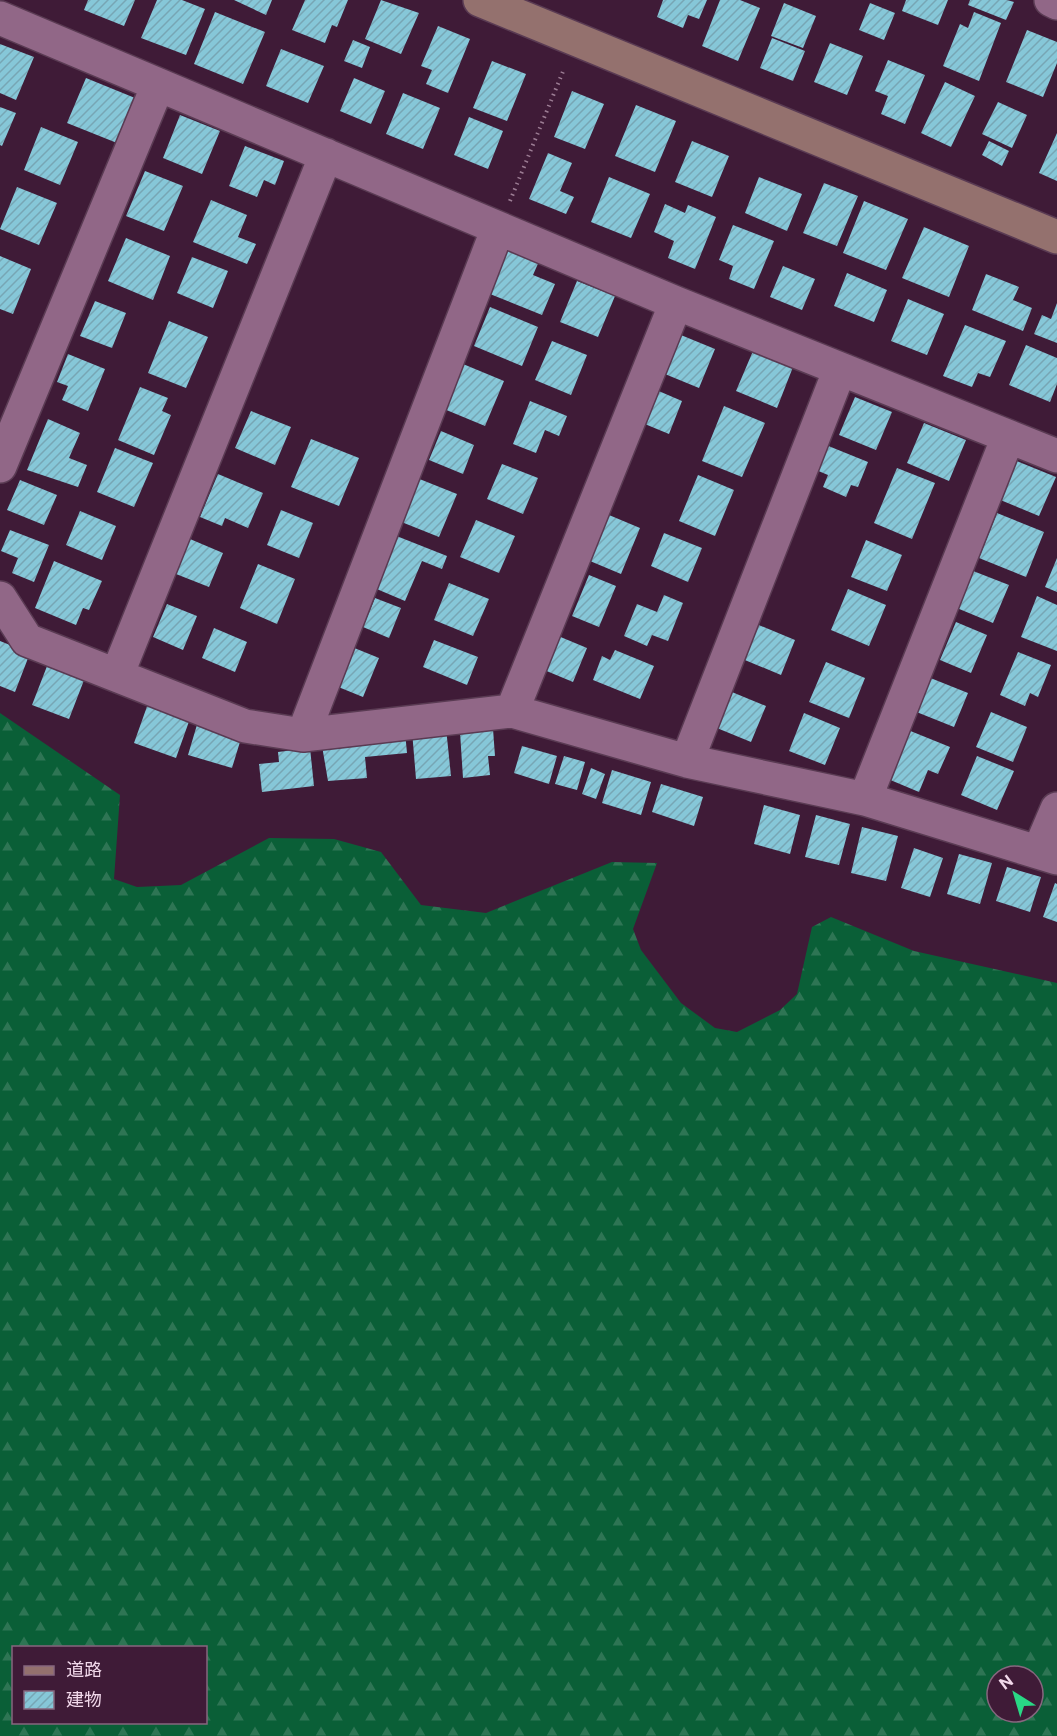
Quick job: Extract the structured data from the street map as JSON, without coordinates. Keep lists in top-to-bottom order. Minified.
{"legend":["道路","建物"],"north":"top left"}
